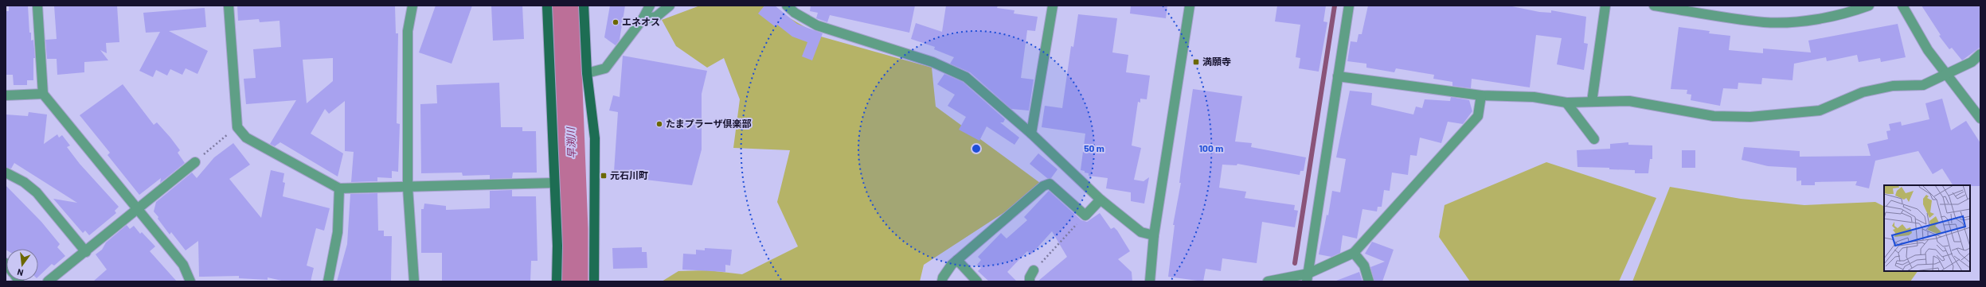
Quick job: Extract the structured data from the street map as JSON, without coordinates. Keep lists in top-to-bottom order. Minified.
{"water":["早渕川"],"places":{"other":["エネオス","たまプラーザ倶楽部"],"transit":["満願寺","元石川町"]},"north":"bottom","rings":["50 m","100 m"]}
